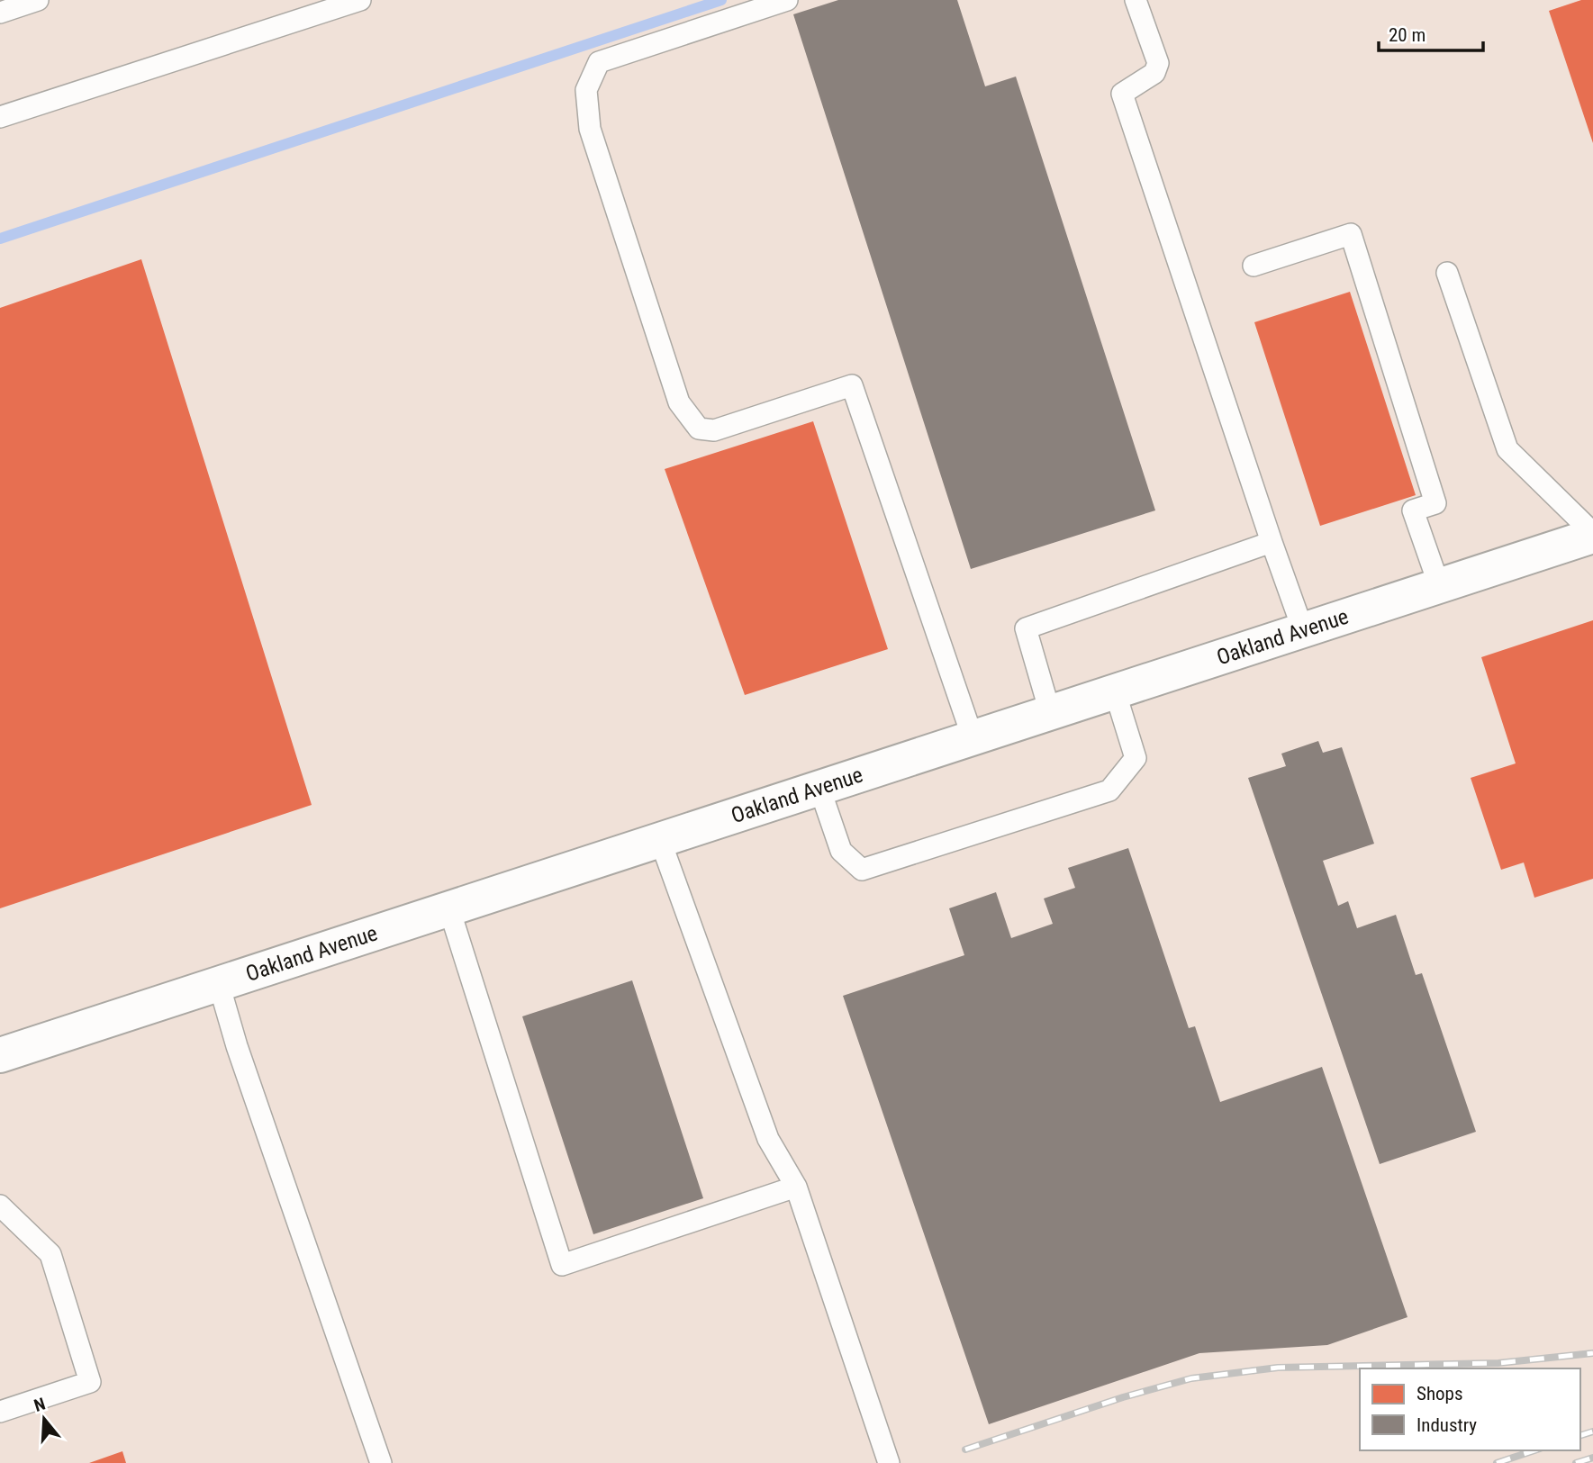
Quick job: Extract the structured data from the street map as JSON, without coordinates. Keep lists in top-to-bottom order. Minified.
{"streets":{"street":["Oakland Avenue"]},"legend":["Shops","Industry"],"scale_bar":"20 m","north":"top"}
